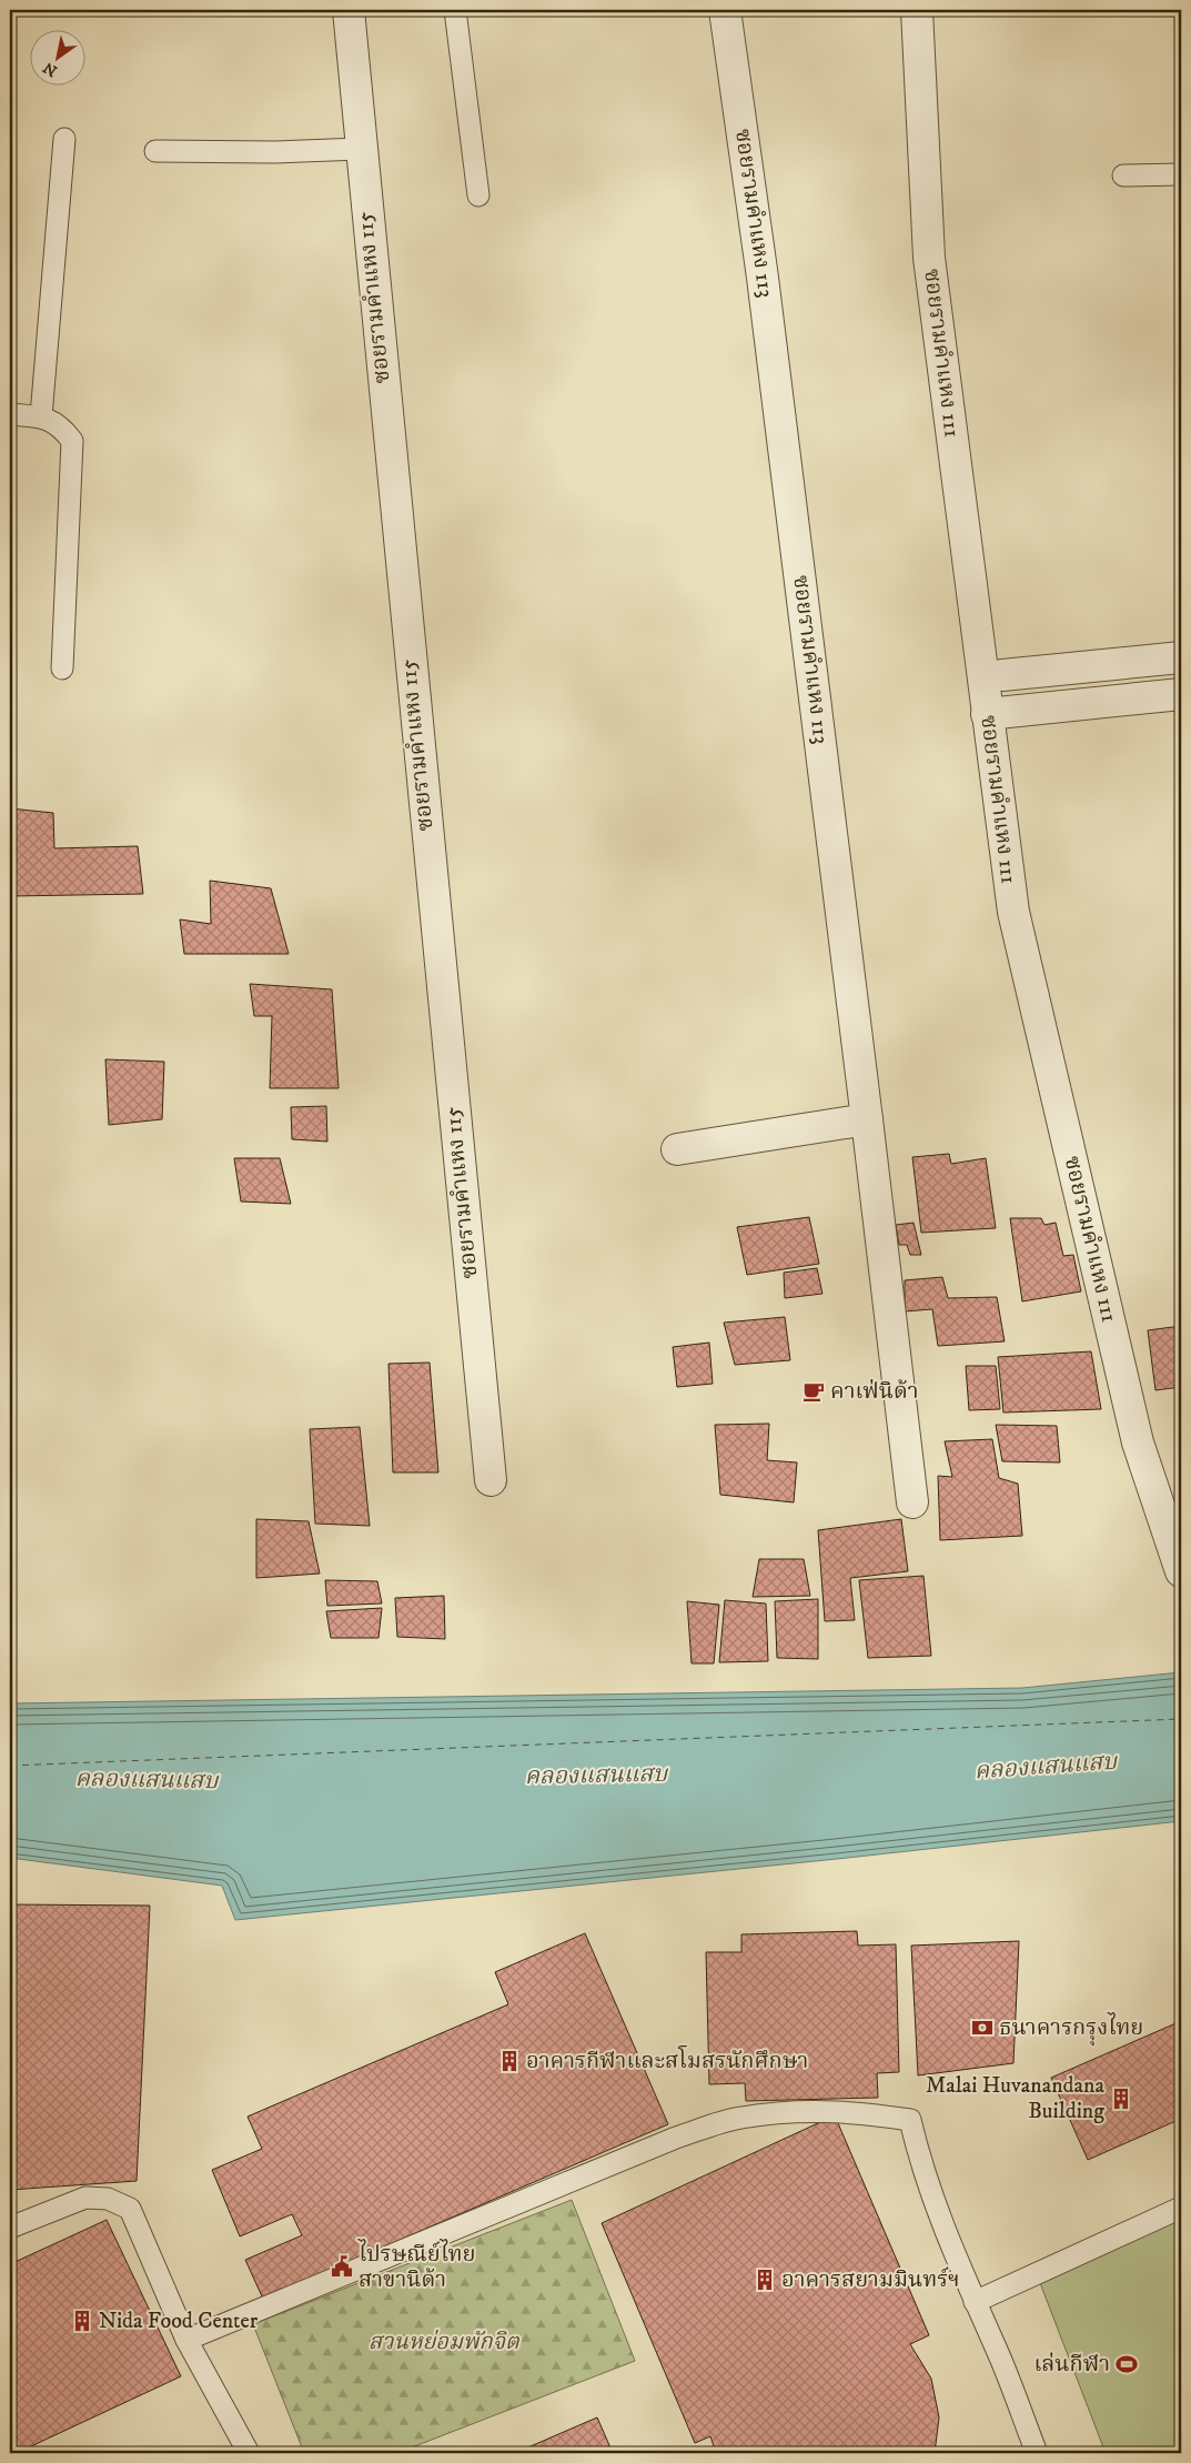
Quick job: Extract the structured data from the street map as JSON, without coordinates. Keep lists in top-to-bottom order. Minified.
{"streets":{"street":["ซอยรามคำแหง 113","ซอยรามคำแหง 115","ซอยรามคำแหง 111"]},"water":["คลองแสนแสบ"],"parks":["สวนหย่อมพักจิต"],"places":{"cafe":["คาเฟ่นิด้า"],"bank":["ธนาคารกรุุงไทย"],"building":["อาคารกีฬาและสโมสรนักศึกษา","Malai Huvanandana Building","อาคารสยามมินทร์ฯ","Nida Food Center"],"public building":["ไปรษณีย์ไทย สาขานิด้า"],"sports":["เล่นกีฬา"]},"north":"bottom left"}
